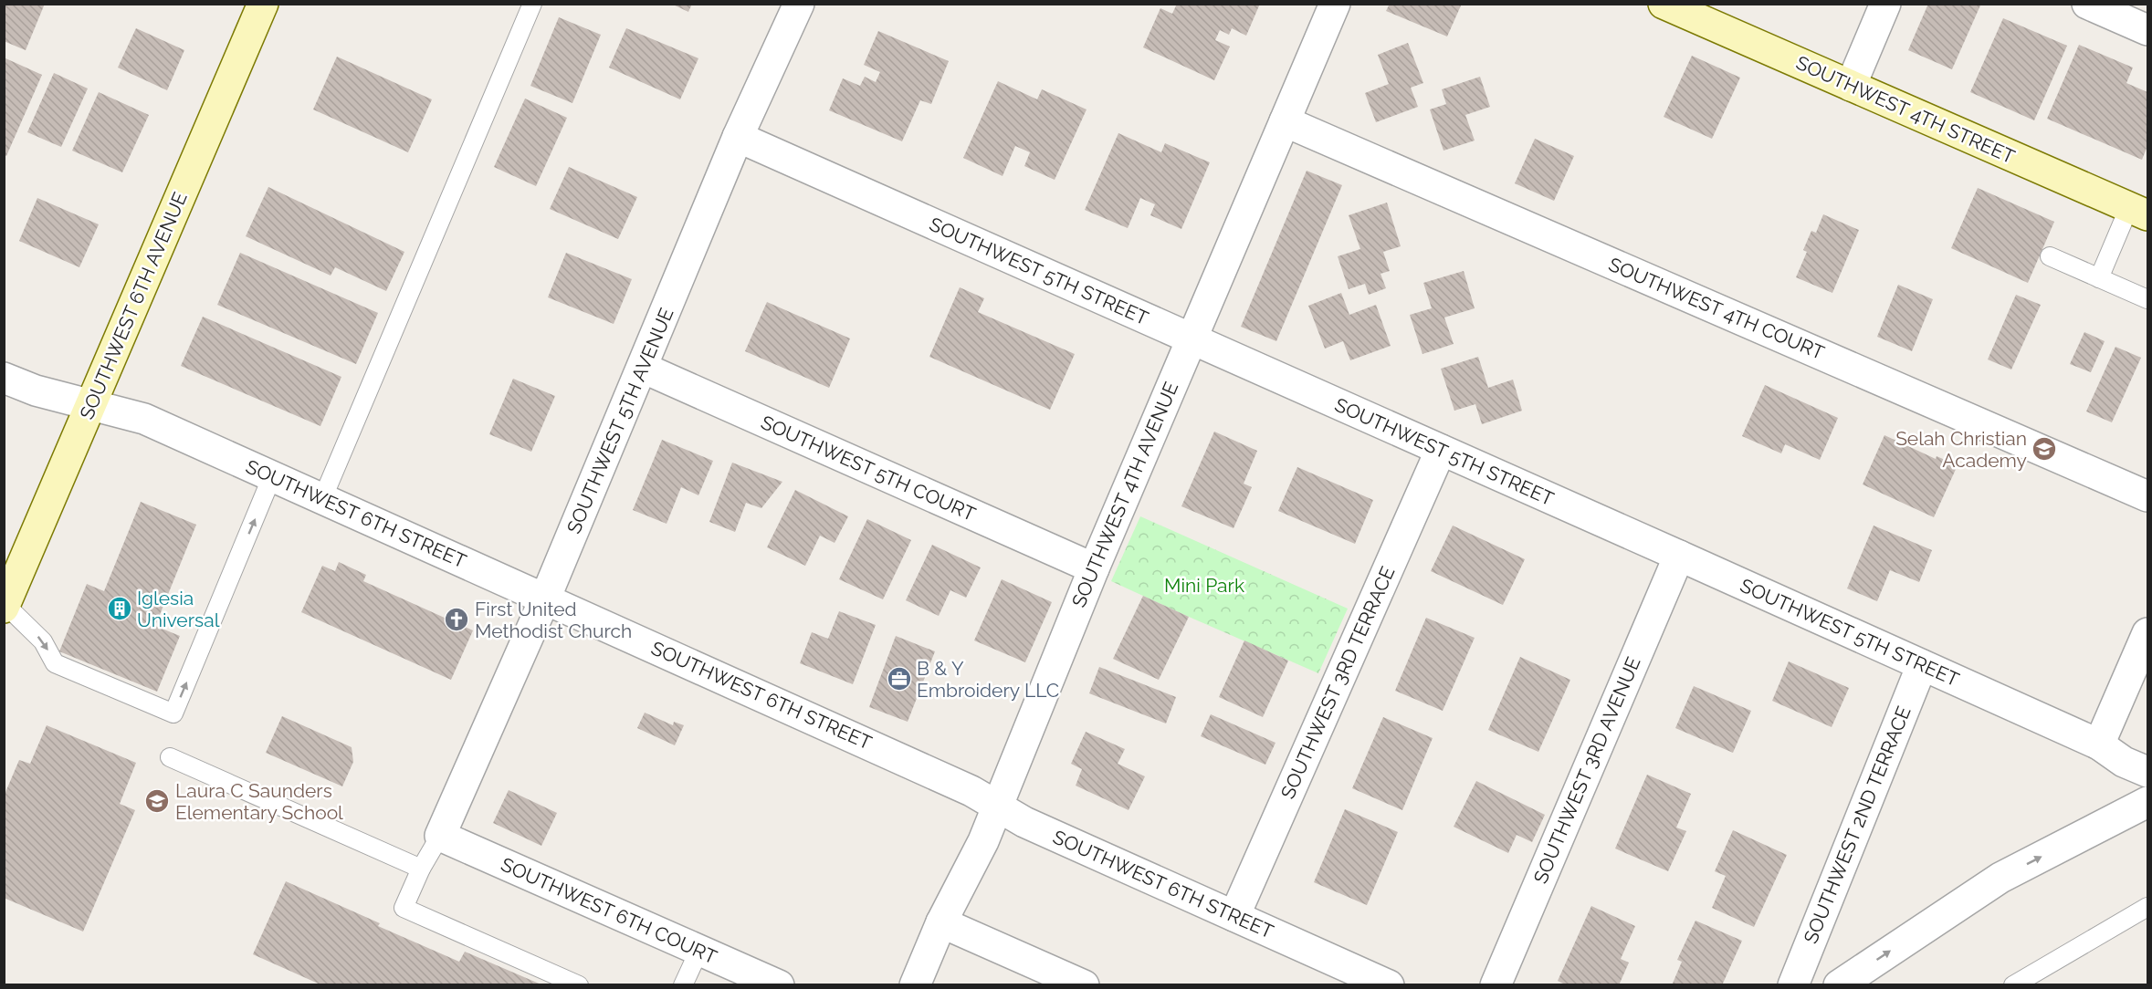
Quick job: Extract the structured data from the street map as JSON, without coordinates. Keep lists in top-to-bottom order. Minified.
{"streets":{"street":["SOUTHWEST 4TH STREET","SOUTHWEST 5TH STREET","SOUTHWEST 6TH AVENUE","SOUTHWEST 4TH COURT","SOUTHWEST 5TH AVENUE","SOUTHWEST 5TH COURT","SOUTHWEST 4TH AVENUE","SOUTHWEST 6TH STREET","SOUTHWEST 3RD TERRACE","SOUTHWEST 3RD AVENUE","SOUTHWEST 2ND TERRACE","SOUTHWEST 6TH COURT"]},"crossings":[["SOUTHWEST 5TH STREET","SOUTHWEST 5TH AVENUE"],["SOUTHWEST 5TH STREET","SOUTHWEST 4TH AVENUE"],["SOUTHWEST 5TH STREET","SOUTHWEST 3RD TERRACE"],["SOUTHWEST 5TH STREET","SOUTHWEST 3RD AVENUE"],["SOUTHWEST 5TH STREET","SOUTHWEST 2ND TERRACE"],["SOUTHWEST 6TH AVENUE","SOUTHWEST 6TH STREET"],["SOUTHWEST 4TH COURT","SOUTHWEST 4TH AVENUE"],["SOUTHWEST 5TH AVENUE","SOUTHWEST 5TH COURT"],["SOUTHWEST 5TH AVENUE","SOUTHWEST 6TH STREET"],["SOUTHWEST 5TH AVENUE","SOUTHWEST 6TH COURT"],["SOUTHWEST 5TH COURT","SOUTHWEST 4TH AVENUE"],["SOUTHWEST 4TH AVENUE","SOUTHWEST 6TH STREET"],["SOUTHWEST 6TH STREET","SOUTHWEST 3RD TERRACE"]],"parks":["Mini Park"],"places":{"school or university":["Selah Christian Academy","Laura C Saunders Elementary School"],"building":["Iglesia Universal"],"church":["First United Methodist Church"],"office":["B & Y Embroidery LLC"]}}
